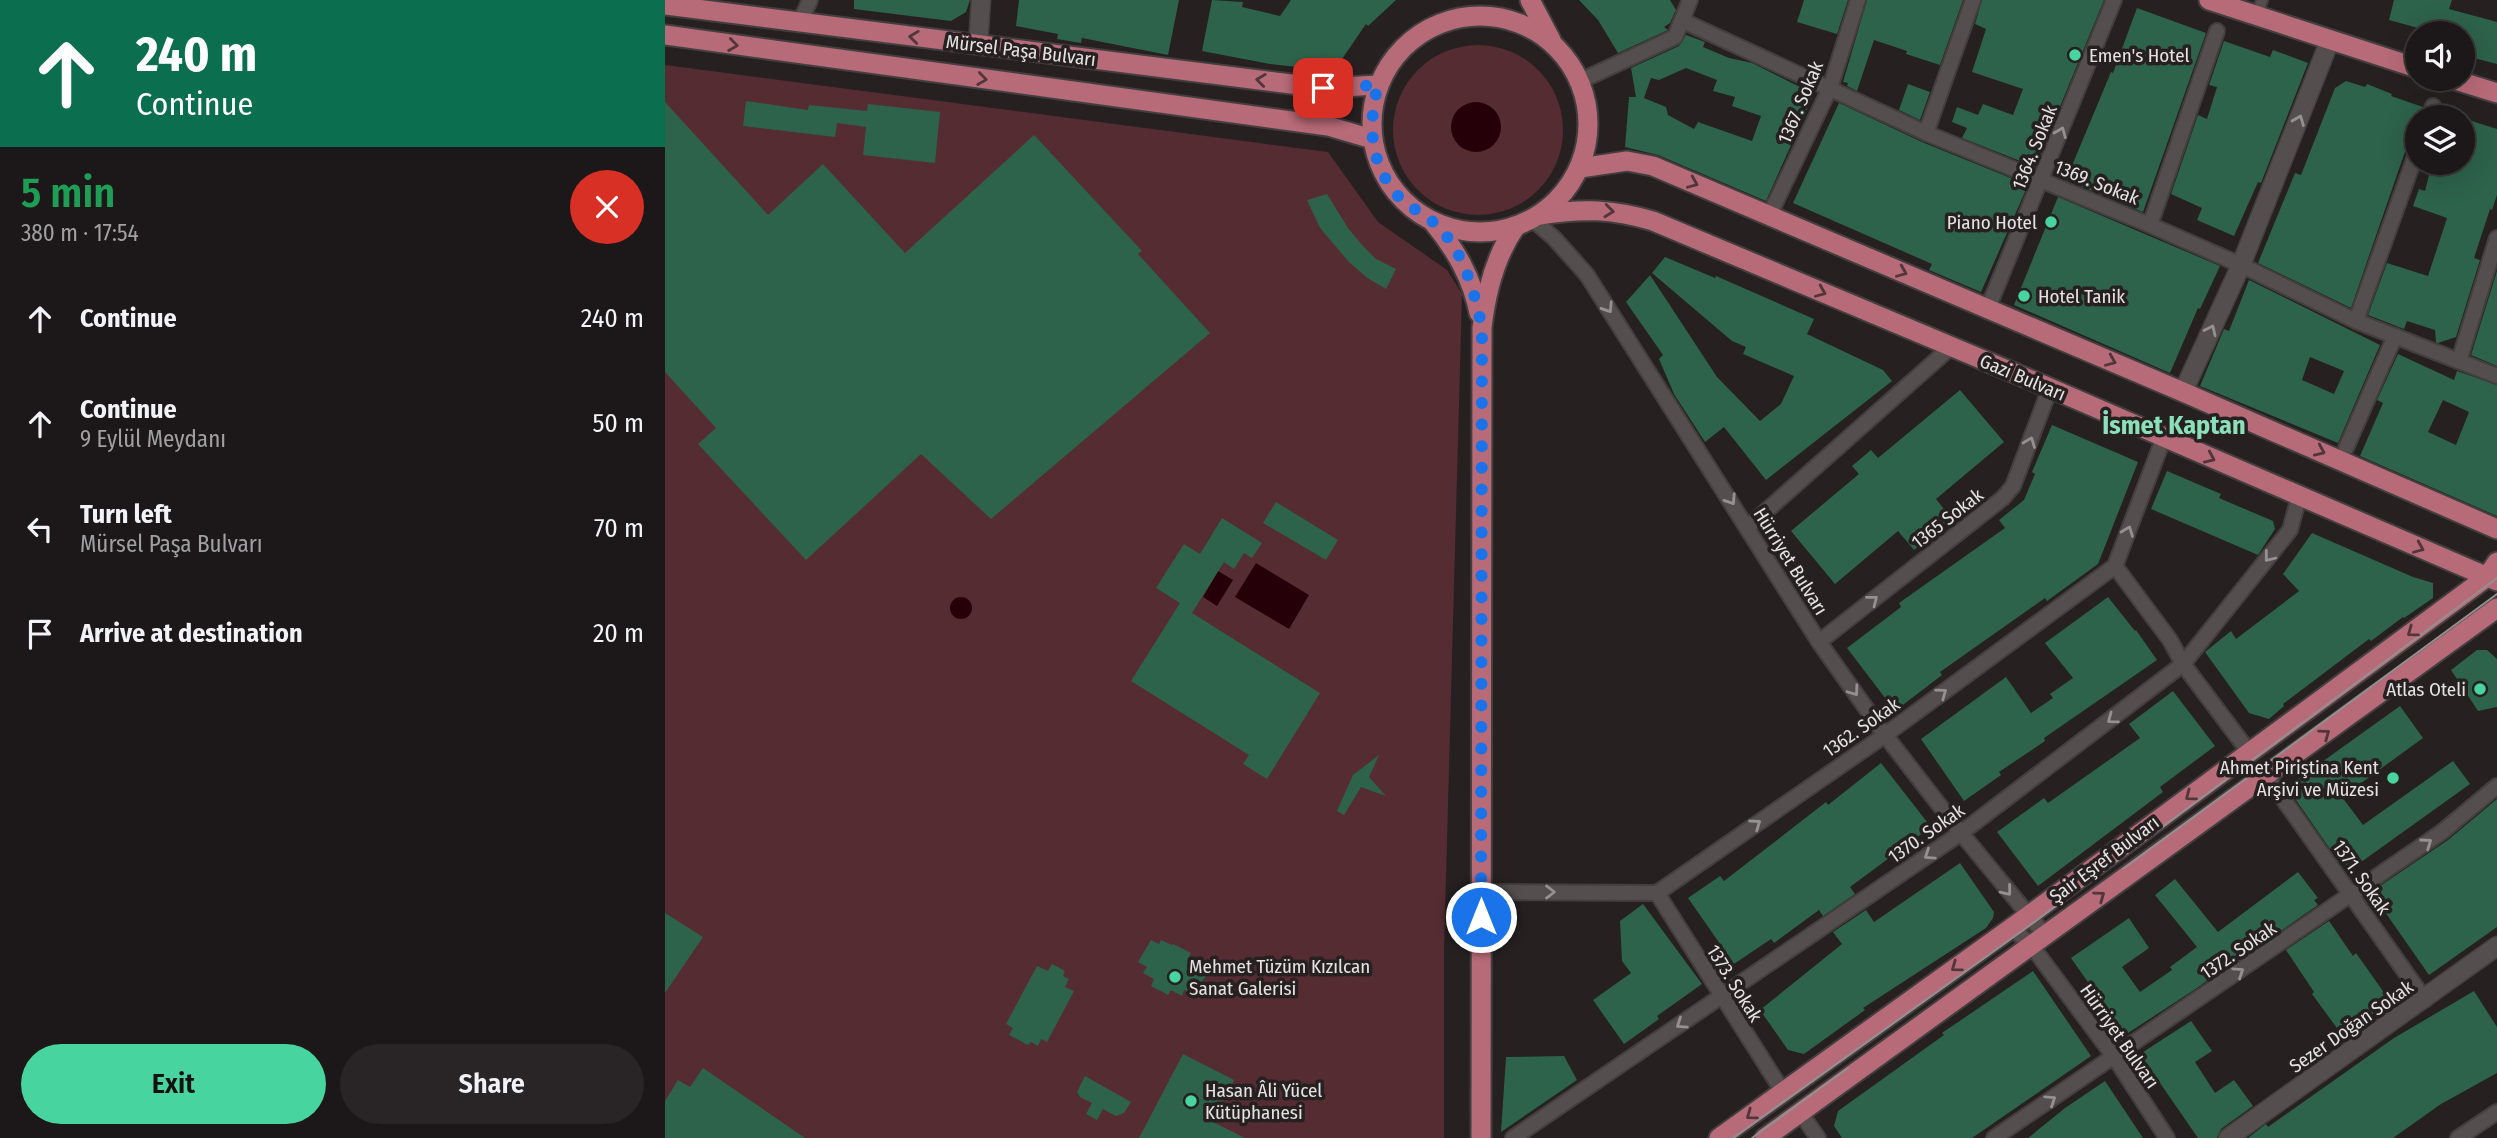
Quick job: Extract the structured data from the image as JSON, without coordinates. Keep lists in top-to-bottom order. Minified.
{"streets":{"main road":["Mürsel Paşa Bulvarı","Gazi Bulvarı","Şair Eşref Bulvarı"],"street":["1367. Sokak","1364. Sokak","1369. Sokak","1365 Sokak","Hürriyet Bulvarı","1362. Sokak","1370. Sokak","1371. Sokak","1372. Sokak","1373. Sokak","Sezer Doğan Sokak"]},"crossings":[["Mürsel Paşa Bulvarı","Gazi Bulvarı"],["Mürsel Paşa Bulvarı","Hürriyet Bulvarı"],["1367. Sokak","1369. Sokak"],["1364. Sokak","1369. Sokak"],["Gazi Bulvarı","1365 Sokak"],["Gazi Bulvarı","Hürriyet Bulvarı"],["Gazi Bulvarı","1370. Sokak"],["Gazi Bulvarı","Şair Eşref Bulvarı"],["1365 Sokak","Hürriyet Bulvarı"],["Hürriyet Bulvarı","1362. Sokak"],["Hürriyet Bulvarı","1370. Sokak"],["Hürriyet Bulvarı","Şair Eşref Bulvarı"],["Hürriyet Bulvarı","1372. Sokak"],["1362. Sokak","1373. Sokak"],["1370. Sokak","1373. Sokak"],["Şair Eşref Bulvarı","1373. Sokak"],["1371. Sokak","1372. Sokak"],["1371. Sokak","Sezer Doğan Sokak"]],"one_way":["Hürriyet Bulvarı","1362. Sokak","1370. Sokak","1372. Sokak"],"districts":["İsmet Kaptan"],"places":["Emen's Hotel","Piano Hotel","Hotel Tanik","Atlas Oteli","Ahmet Piriştina Kent Arşivi ve Müzesi","Mehmet Tüzüm Kızılcan Sanat Galerisi","Hasan Âli Yücel Kütüphanesi"],"page":{"turn":["240 m","Continue"],"heading":["5 min","380 m · 17:54"],"list":[{"name":"Continue","value":"240 m"},{"name":"Continue","note":"9 Eylül Meydanı","value":"50 m"},{"name":"Turn left","note":"Mürsel Paşa Bulvarı","value":"70 m"},{"name":"Arrive at destination","value":"20 m"}],"buttons":["Exit","Share"]}}
